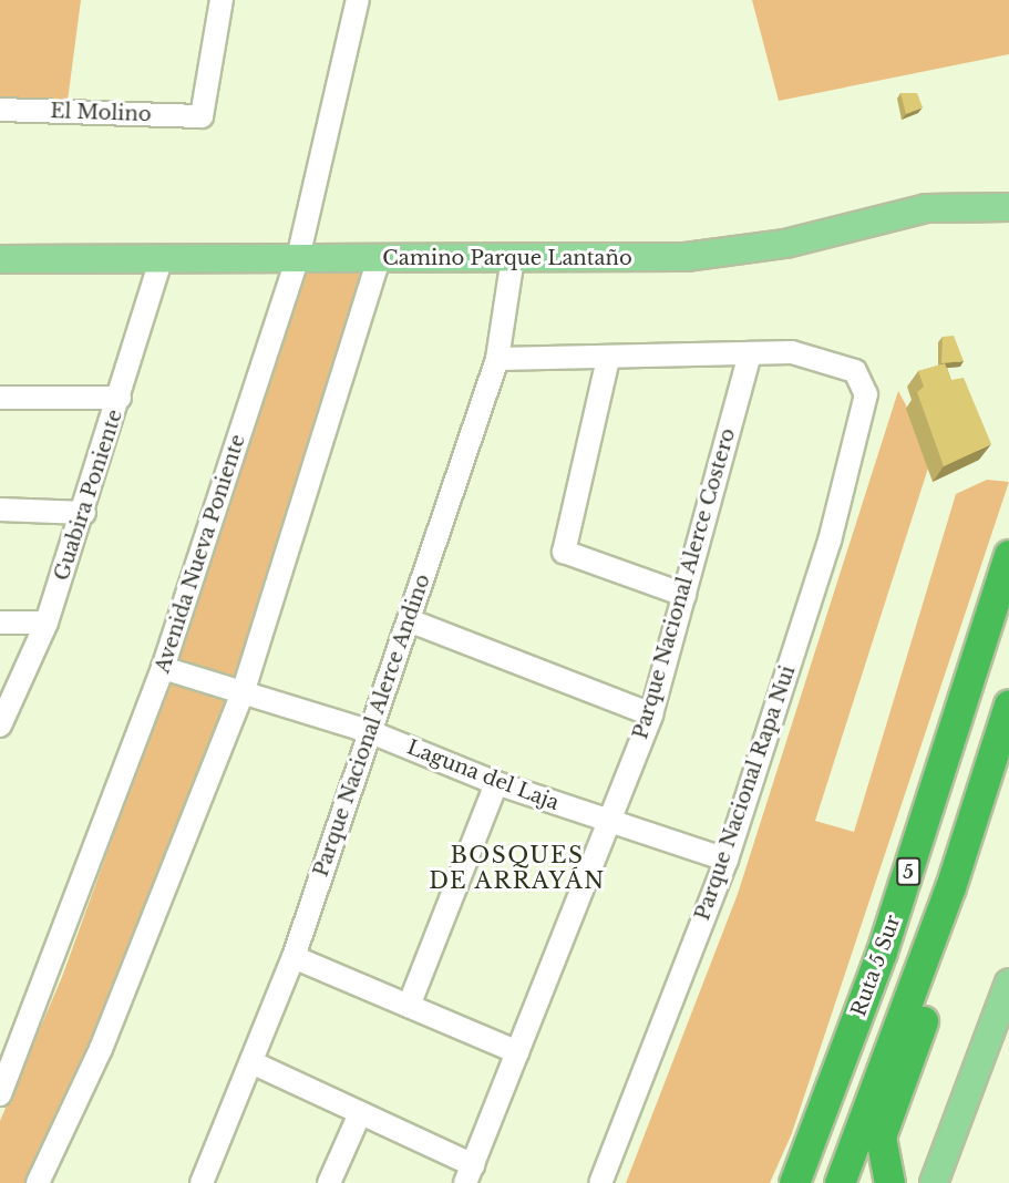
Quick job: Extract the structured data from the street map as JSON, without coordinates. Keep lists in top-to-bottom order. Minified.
{"streets":{"highway":["5","Ruta 5 Sur"],"main road":["Camino Parque Lantaño"],"street":["El Molino","Guabira Poniente","Avenida Nueva Poniente","Parque Nacional Alerce Costero","Parque Nacional Alerce Andino","Laguna del Laja","Parque Nacional Rapa Nui"]},"crossings":[["Camino Parque Lantaño","Guabira Poniente"],["Camino Parque Lantaño","Avenida Nueva Poniente"],["Camino Parque Lantaño","Parque Nacional Alerce Andino"],["Avenida Nueva Poniente","Laguna del Laja"],["Parque Nacional Alerce Costero","Laguna del Laja"],["Parque Nacional Alerce Costero","Parque Nacional Rapa Nui"],["Parque Nacional Alerce Andino","Laguna del Laja"],["Laguna del Laja","Parque Nacional Rapa Nui"]],"districts":["BOSQUES DE ARRAYÁN"]}
